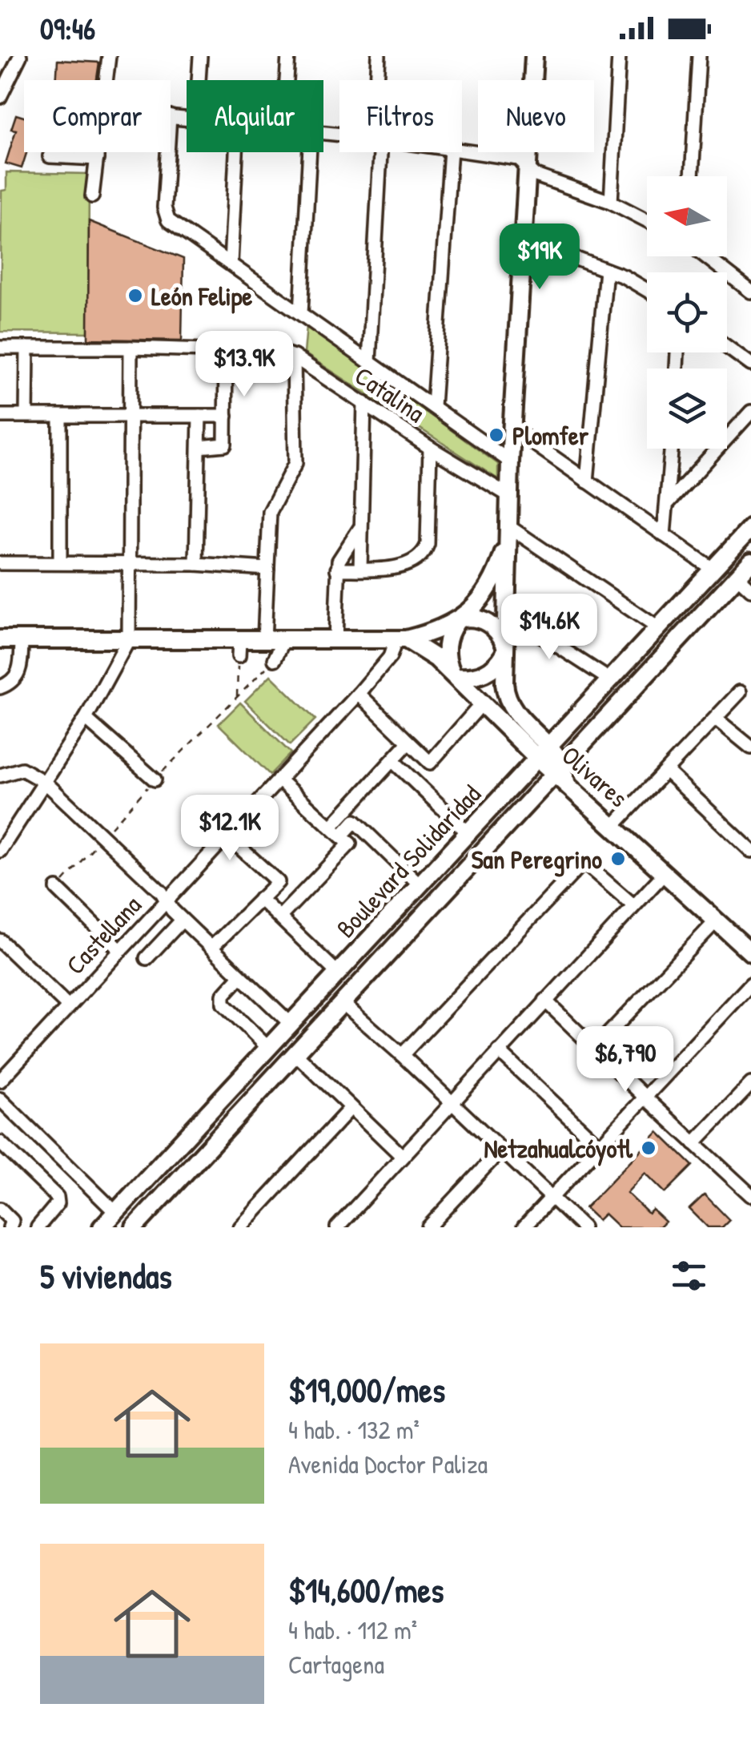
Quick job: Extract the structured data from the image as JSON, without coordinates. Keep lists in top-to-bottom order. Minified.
{"streets":{"main road":["Olivares","Boulevard Solidaridad"],"street":["Catalina","Castellana"]},"crossings":[["Olivares","Boulevard Solidaridad"],["Olivares","Castellana"]],"places":["León Felipe","Plomfer","San Peregrino","Netzahualcóyotl"],"north":"left","page":{"status":"09:46","chip":["Comprar","Alquilar","Filtros","Nuevo"],"price":["$19K","$13.9K","$14.6K","$12.1K","$6,790"],"heading":"5 viviendas","list":[{"name":"$19,000/mes","note":"4 hab. · 132 m² · Avenida Doctor Paliza"},{"name":"$14,600/mes","note":"4 hab. · 112 m² · Cartagena"}]}}
